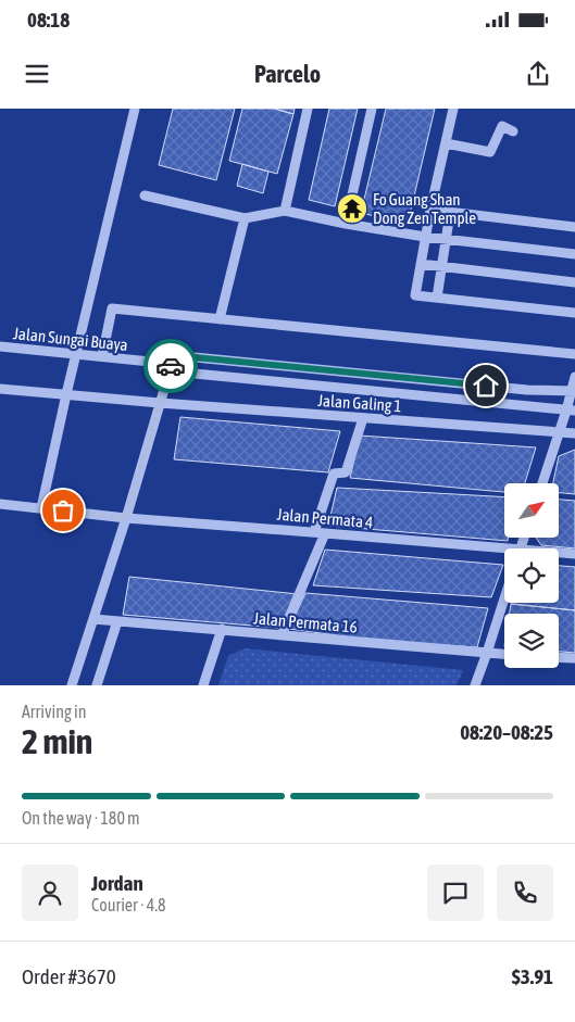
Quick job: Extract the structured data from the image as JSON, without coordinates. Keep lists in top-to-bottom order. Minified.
{"streets":{"street":["Jalan Sungai Buaya","Jalan Galing 1","Jalan Permata 4","Jalan Permata 16"]},"places":{"temple":["Fo Guang Shan Dong Zen Temple"]},"north":"top right","page":{"status":"08:18","header":"Parcelo","heading":["2 min","Arriving in","08:20–08:25"],"panel":["Jordan","Courier · 4.8","Order #3670","$3.91"],"bar":"On the way · 180 m"}}
